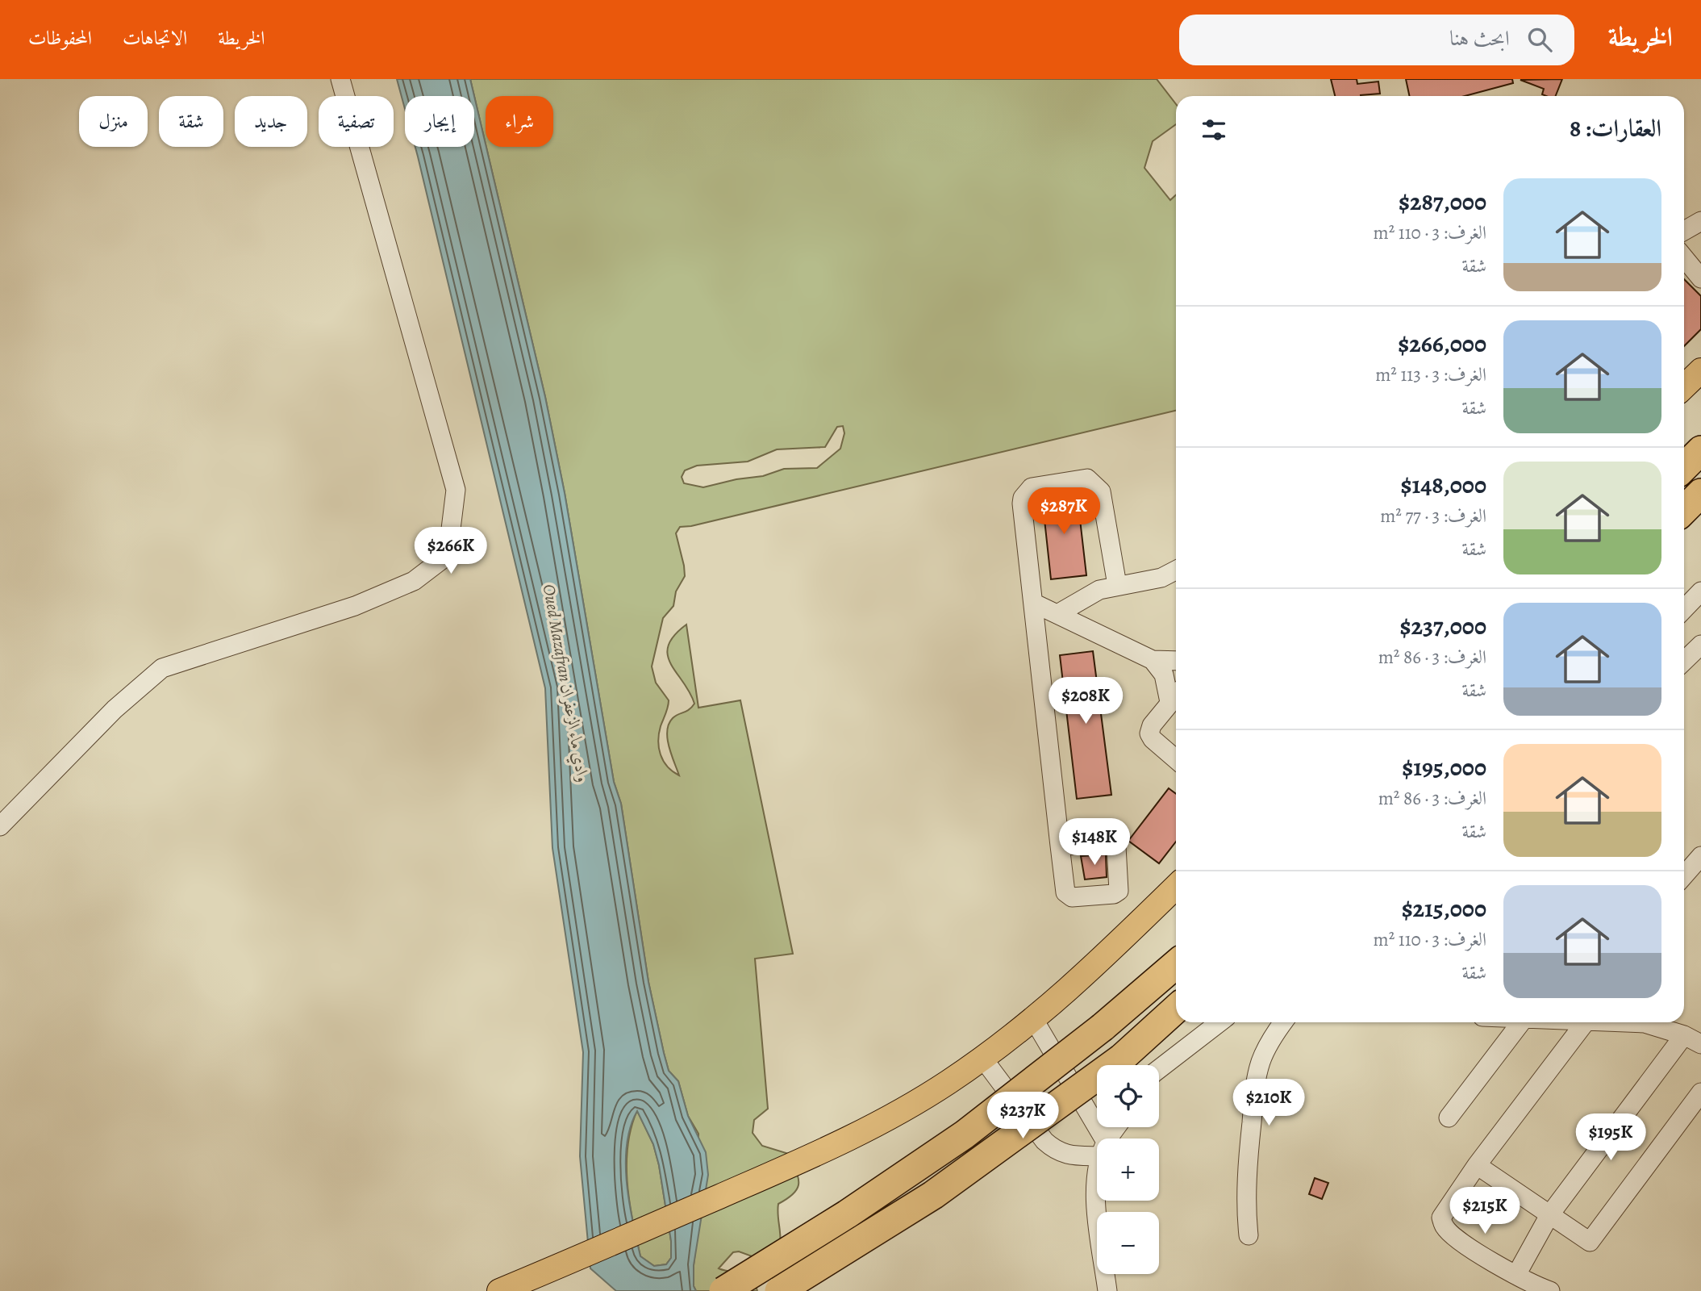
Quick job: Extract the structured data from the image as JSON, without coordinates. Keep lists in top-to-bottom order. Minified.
{"water":["Oued Mazafran وادي ماء الزعفران"],"page":{"header":"الخريطة","search":"ابحث هنا","nav":["الخريطة","الاتجاهات","المحفوظات"],"chip":["شراء","إيجار","تصفية","جديد","شقة","منزل"],"heading":"العقارات: 8","list":[{"name":"$287,000","note":"الغرف: 3 · 110 m² · شقة"},{"name":"$266,000","note":"الغرف: 3 · 113 m² · شقة"},{"name":"$148,000","note":"الغرف: 3 · 77 m² · شقة"},{"name":"$237,000","note":"الغرف: 3 · 86 m² · شقة"},{"name":"$195,000","note":"الغرف: 3 · 86 m² · شقة"},{"name":"$215,000","note":"الغرف: 3 · 110 m² · شقة"}],"price":["$287K","$266K","$208K","$148K","$210K","$237K","$195K","$215K"],"map_buttons":["+","−"]}}
